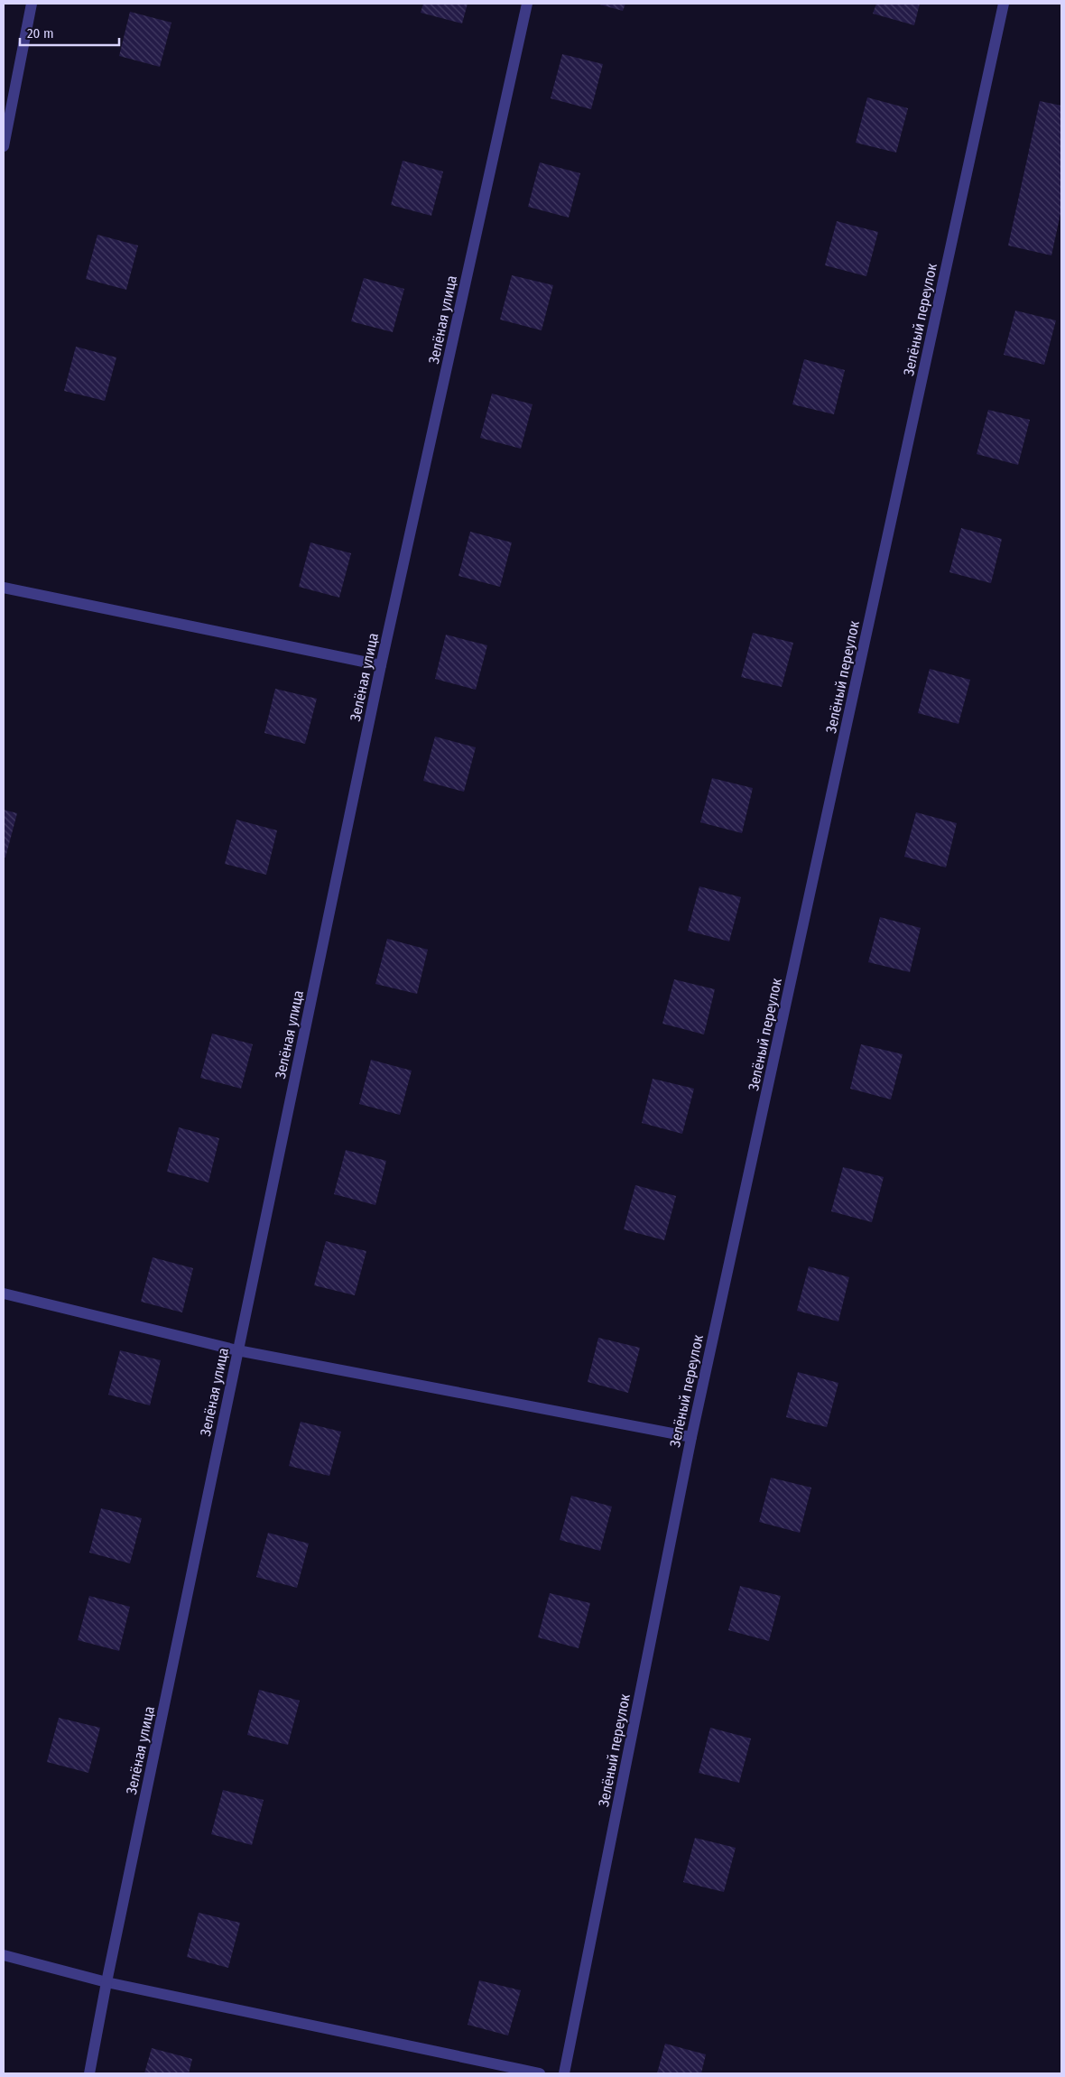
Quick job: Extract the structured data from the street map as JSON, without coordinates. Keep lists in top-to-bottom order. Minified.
{"streets":{"street":["Зелёная улица","Зелёный переулок"]},"scale_bar":"20 m"}
